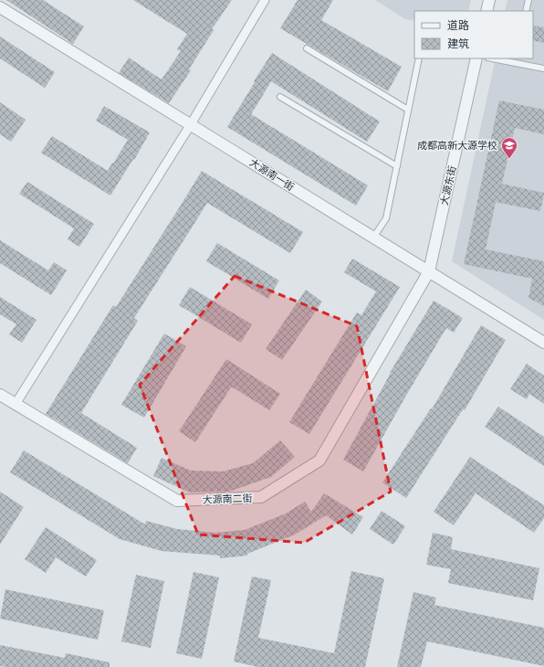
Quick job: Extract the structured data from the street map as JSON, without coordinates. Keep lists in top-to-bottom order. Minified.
{"streets":{"street":["大源南一街","大源东街","大源南二街"]},"crossings":[["大源南一街","大源东街"],["大源南一街","大源南二街"],["大源东街","大源南二街"]],"places":{"school or university":["成都高新大源学校"]},"legend":["道路","建筑"]}
